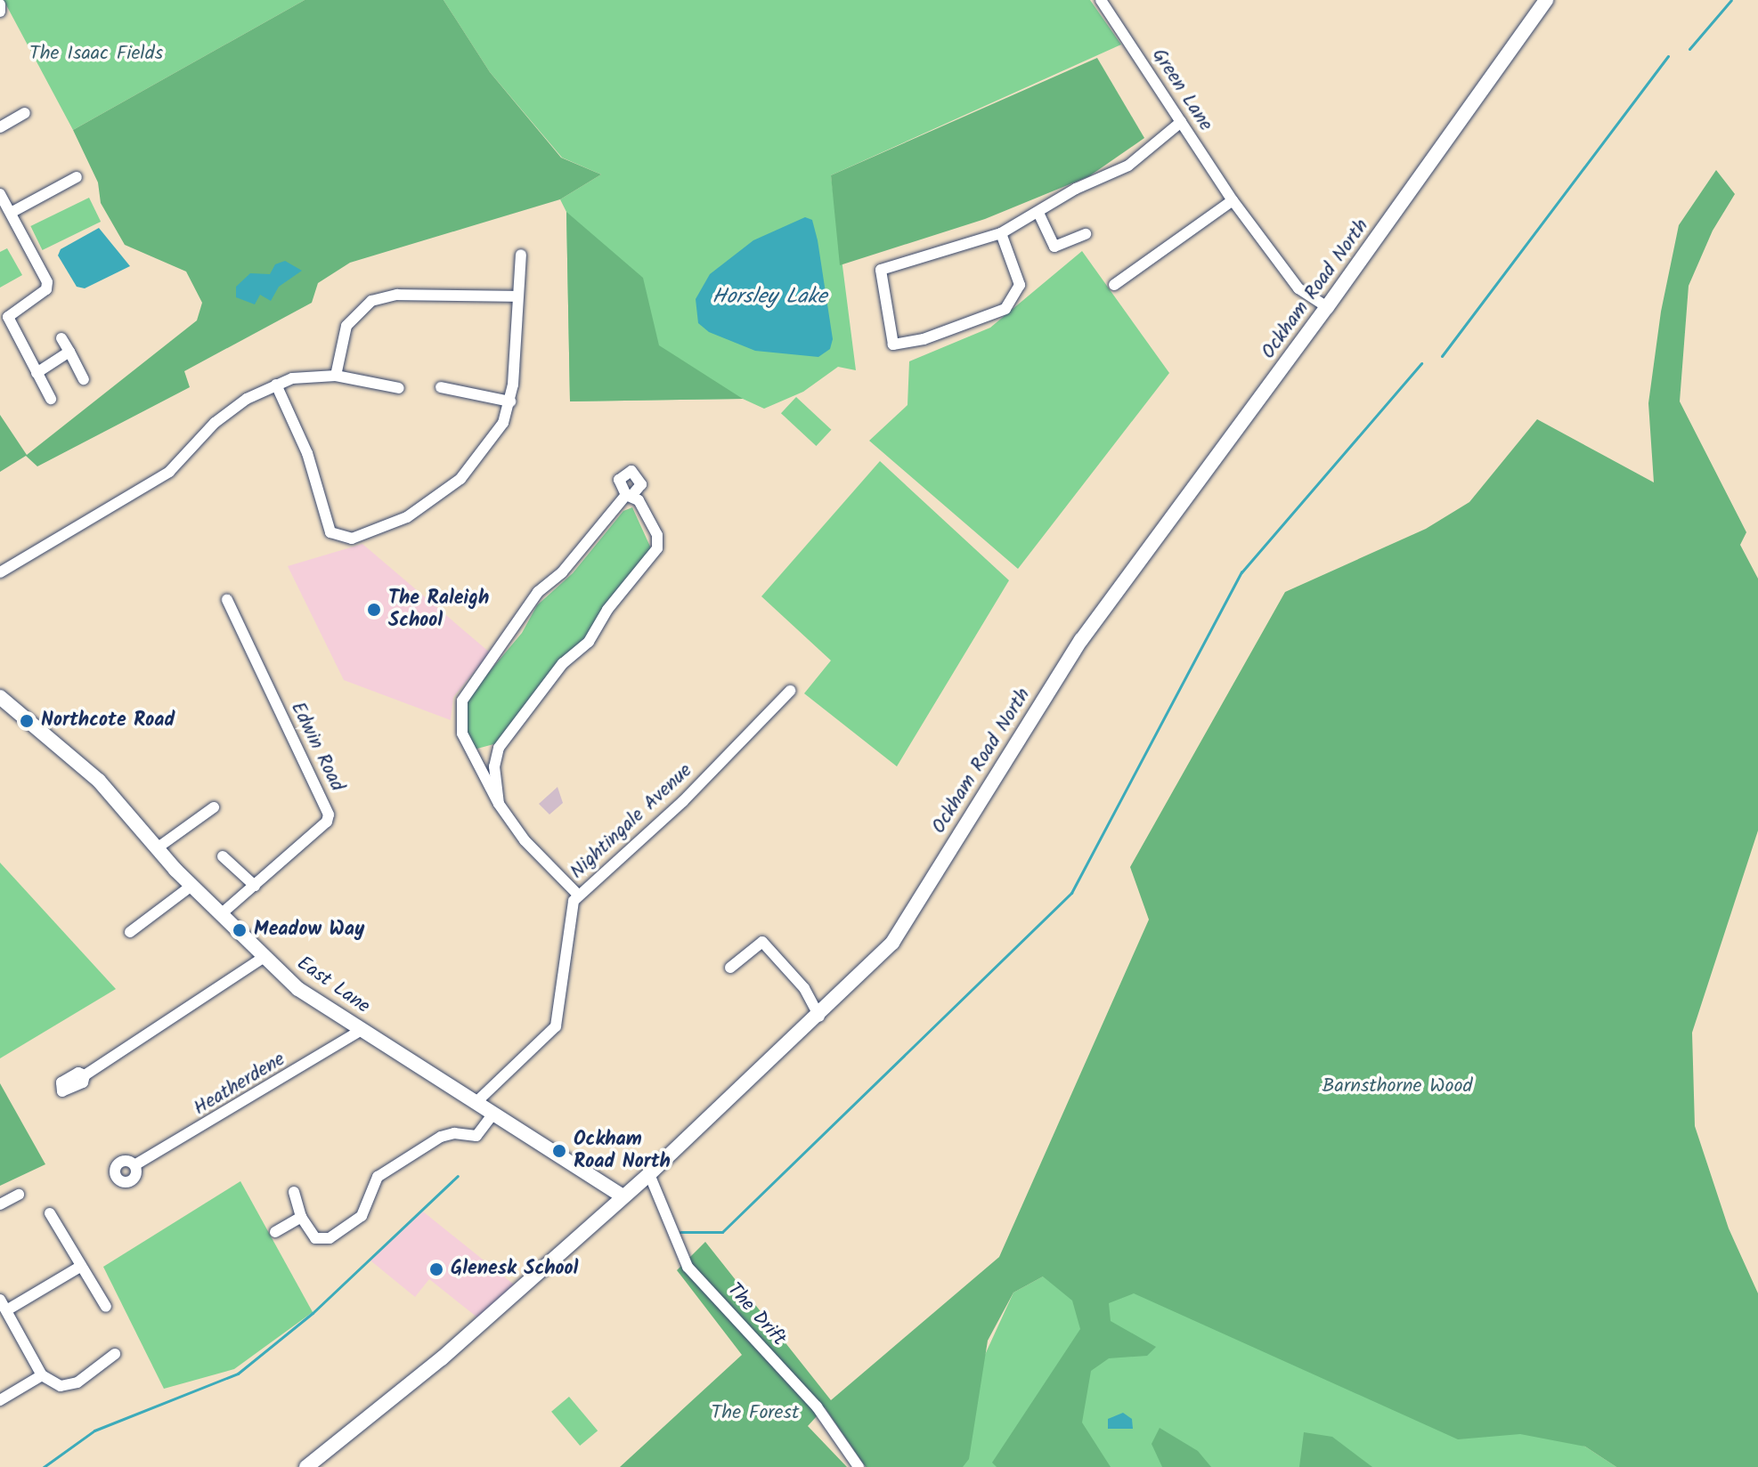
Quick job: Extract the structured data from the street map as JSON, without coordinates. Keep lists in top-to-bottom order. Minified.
{"streets":{"main road":["Ockham Road North","East Lane"],"street":["Green Lane","Edwin Road","Nightingale Avenue","Heatherdene","The Drift"]},"crossings":[["Green Lane","Ockham Road North"],["Ockham Road North","East Lane"],["Ockham Road North","The Drift"],["Edwin Road","East Lane"],["Nightingale Avenue","East Lane"],["East Lane","Heatherdene"]],"water":["Horsley Lake"],"parks":["The Isaac Fields","Barnsthorne Wood","The Forest"],"places":["The Raleigh School","Northcote Road","Meadow Way","Ockham Road North","Glenesk School"]}
